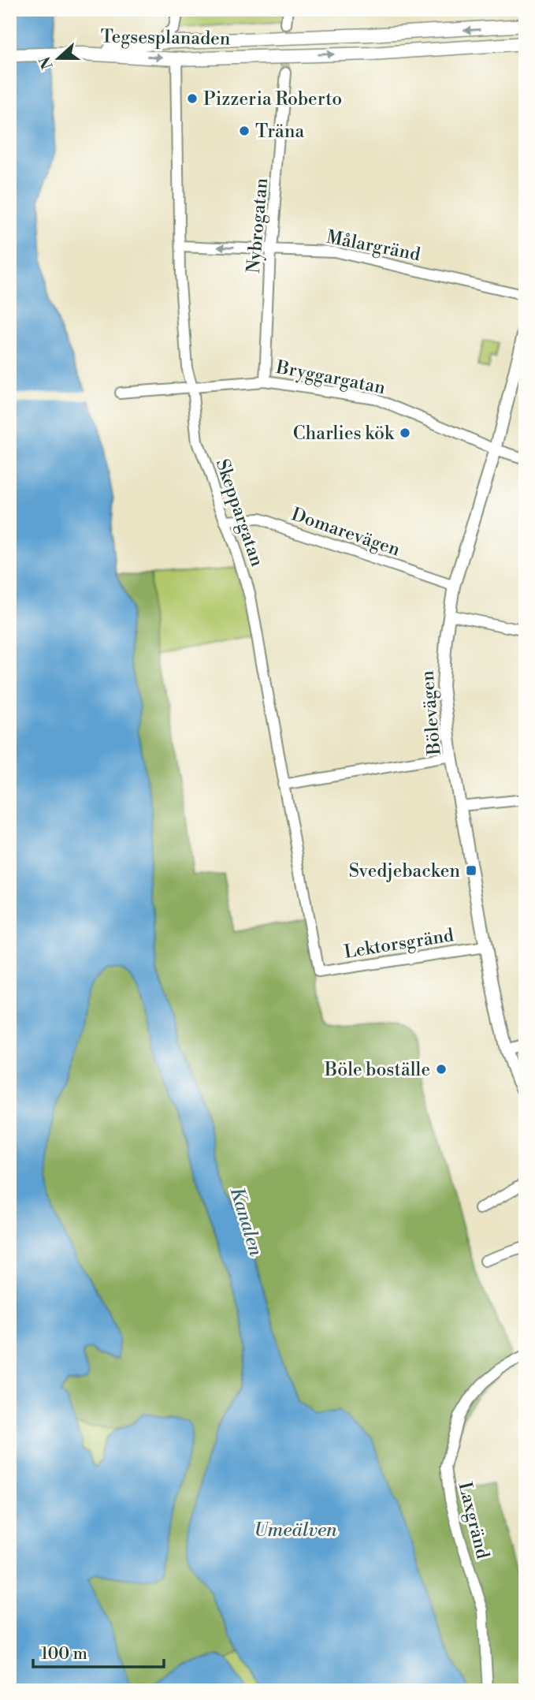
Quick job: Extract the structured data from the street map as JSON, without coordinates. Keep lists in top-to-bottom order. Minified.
{"streets":{"main road":["Tegsesplanaden"],"street":["Nybrogatan","Målargränd","Bryggargatan","Skeppargatan","Domarevägen","Bölevägen","Lektorsgränd","Laxgränd"]},"crossings":[["Tegsesplanaden","Skeppargatan"],["Nybrogatan","Målargränd"],["Nybrogatan","Bryggargatan"],["Målargränd","Skeppargatan"],["Bryggargatan","Skeppargatan"],["Bryggargatan","Bölevägen"],["Skeppargatan","Domarevägen"],["Skeppargatan","Lektorsgränd"],["Domarevägen","Bölevägen"],["Bölevägen","Lektorsgränd"]],"water":["Kanalen","Umeälven"],"places":{"other":["Pizzeria Roberto","Träna","Charlies kök","Böle boställe"],"transit":["Svedjebacken"]},"scale_bar":"100 m","north":"left"}
